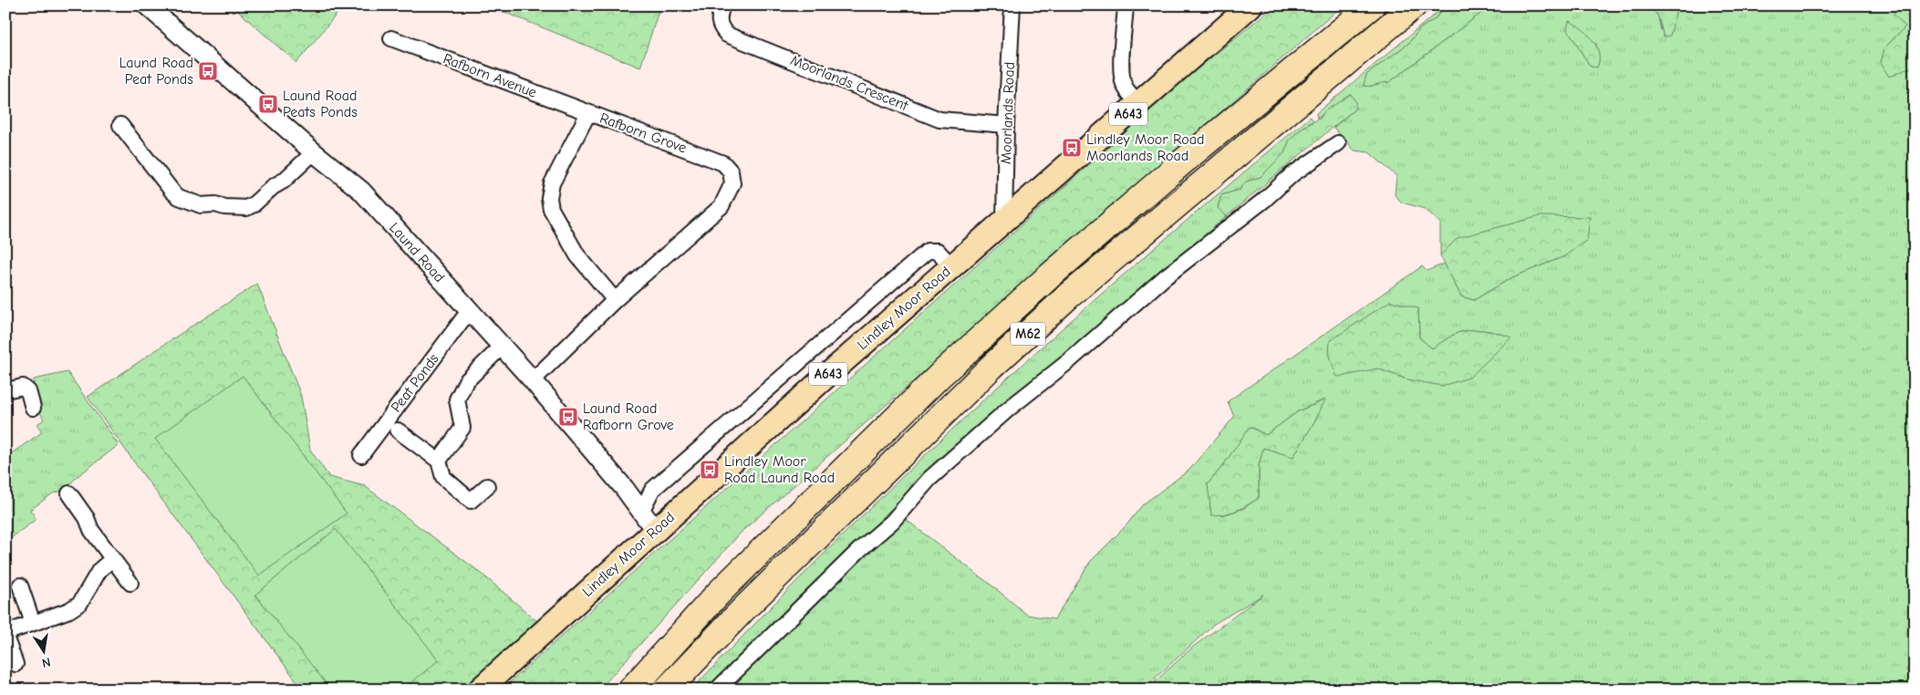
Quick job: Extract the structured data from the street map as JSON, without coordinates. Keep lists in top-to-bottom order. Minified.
{"streets":{"highway":["M62"],"main road":["A643","Lindley Moor Road"],"street":["Rafborn Avenue","Moorlands Crescent","Moorlands Road","Rafborn Grove","Laund Road","Peat Ponds"]},"crossings":[["Rafborn Avenue","Rafborn Grove"],["Moorlands Crescent","Moorlands Road"],["Moorlands Road","Lindley Moor Road"],["Rafborn Grove","Laund Road"],["Laund Road","Lindley Moor Road"],["Laund Road","Peat Ponds"]],"places":{"bus stop":["Laund Road Peat Ponds","Laund Road Peats Ponds","Lindley Moor Road Moorlands Road","Laund Road Rafborn Grove","Lindley Moor Road Laund Road"]},"north":"bottom"}
